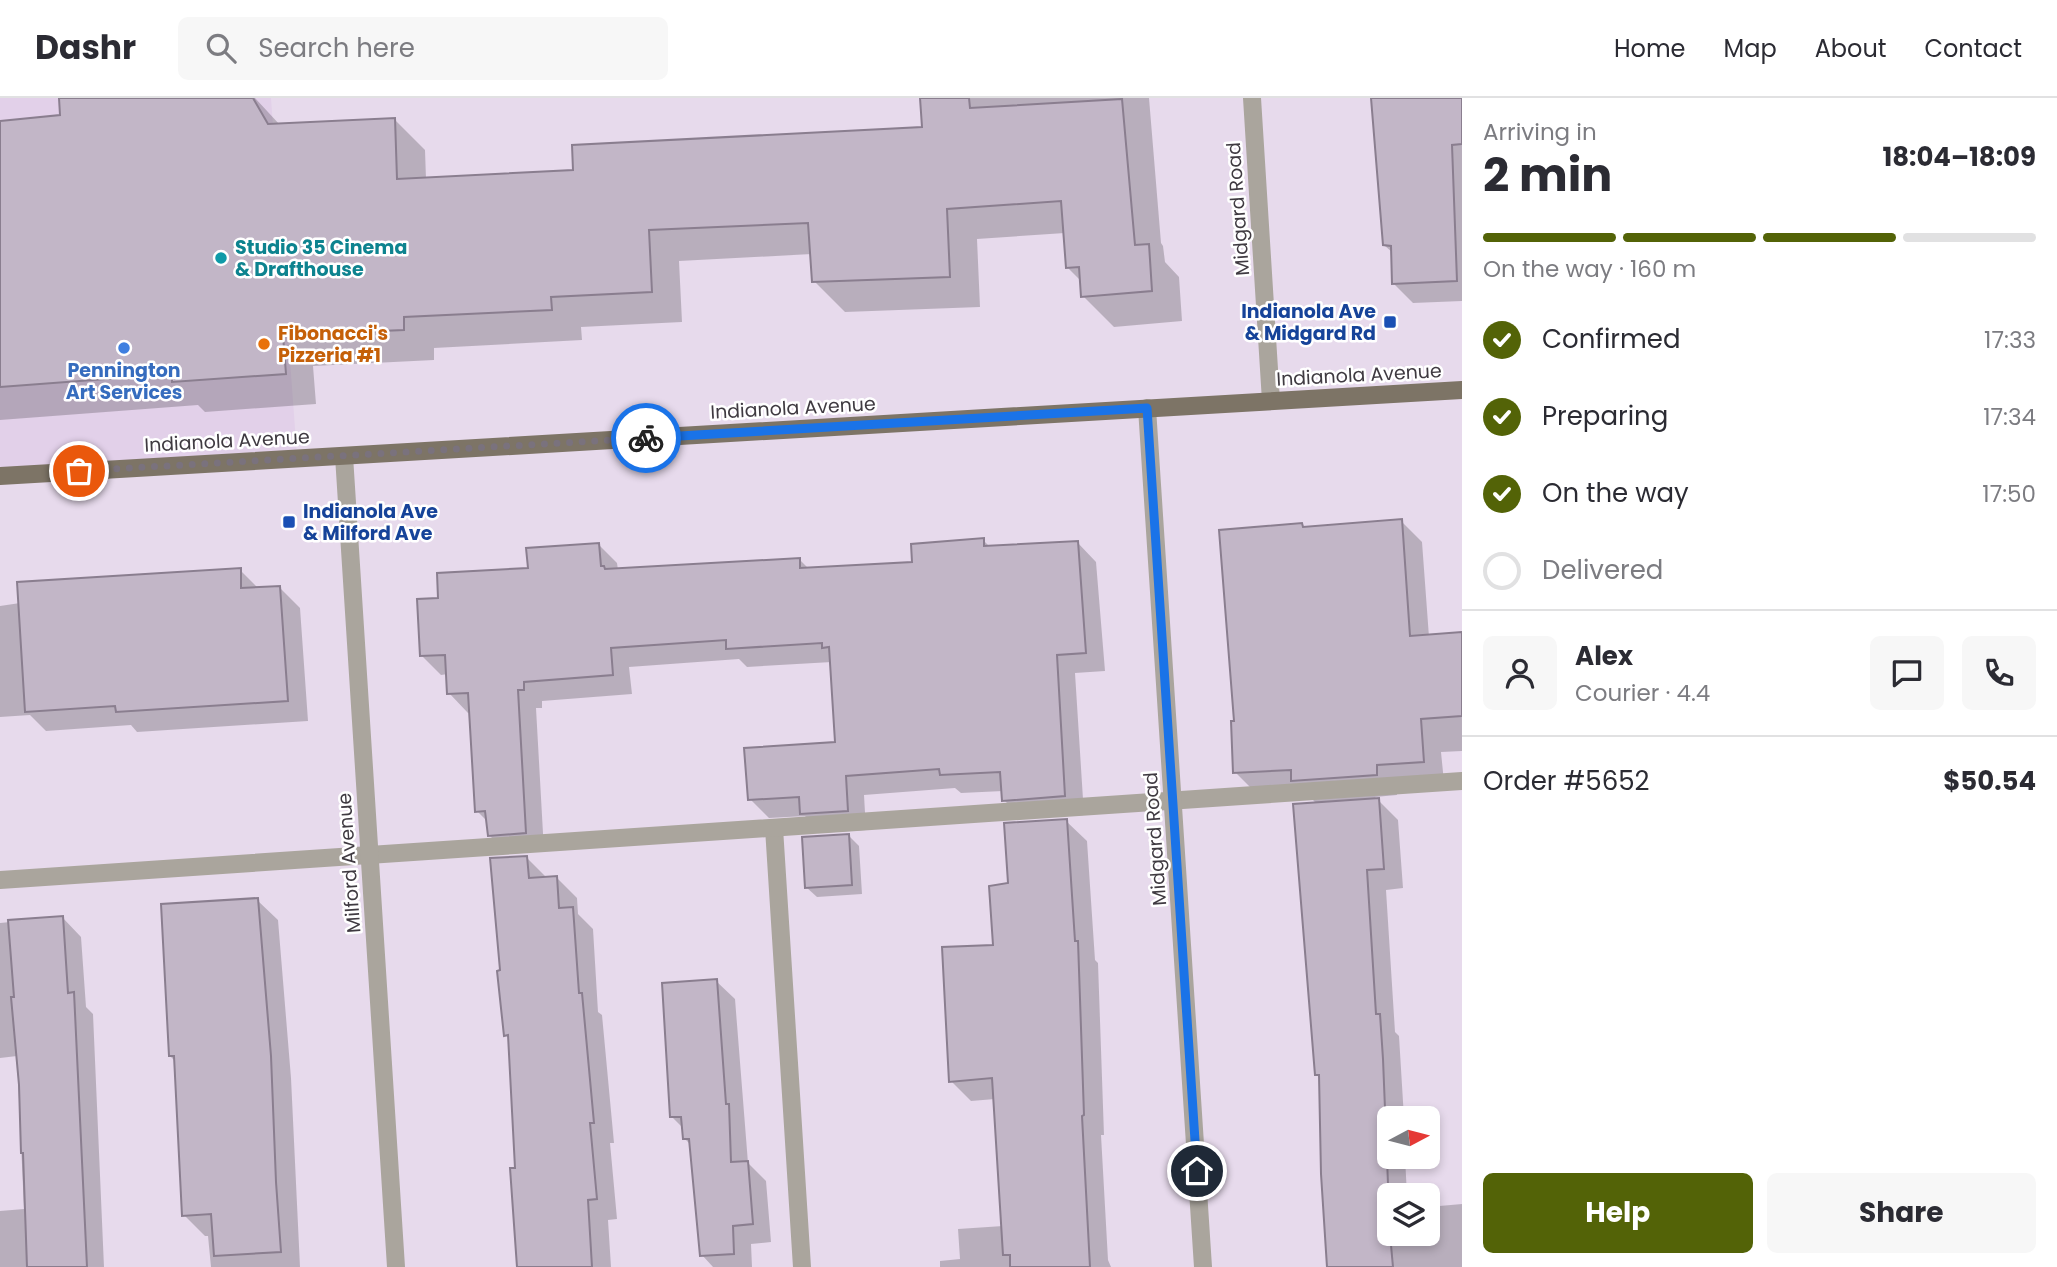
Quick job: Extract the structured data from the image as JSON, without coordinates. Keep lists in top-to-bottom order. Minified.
{"streets":{"main road":["Indianola Avenue"],"street":["Midgard Road","Milford Avenue"]},"crossings":[["Midgard Road","Indianola Avenue"],["Indianola Avenue","Milford Avenue"]],"places":{"other":["Studio 35 Cinema & Drafthouse","Fibonacci's Pizzeria #1","Pennington Art Services"],"transit":["Indianola Ave & Midgard Rd","Indianola Ave & Milford Ave"]},"north":"right","page":{"header":"Dashr","search":"Search here","nav":["Home","Map","About","Contact"],"heading":["2 min","Arriving in","18:04–18:09"],"panel":["Alex","Courier · 4.4","Order #5652","$50.54"],"bar":"On the way · 160 m","list":[["Confirmed","17:33"],["Preparing","17:34"],["On the way","17:50"],"Delivered"],"buttons":["Help","Share"]}}
